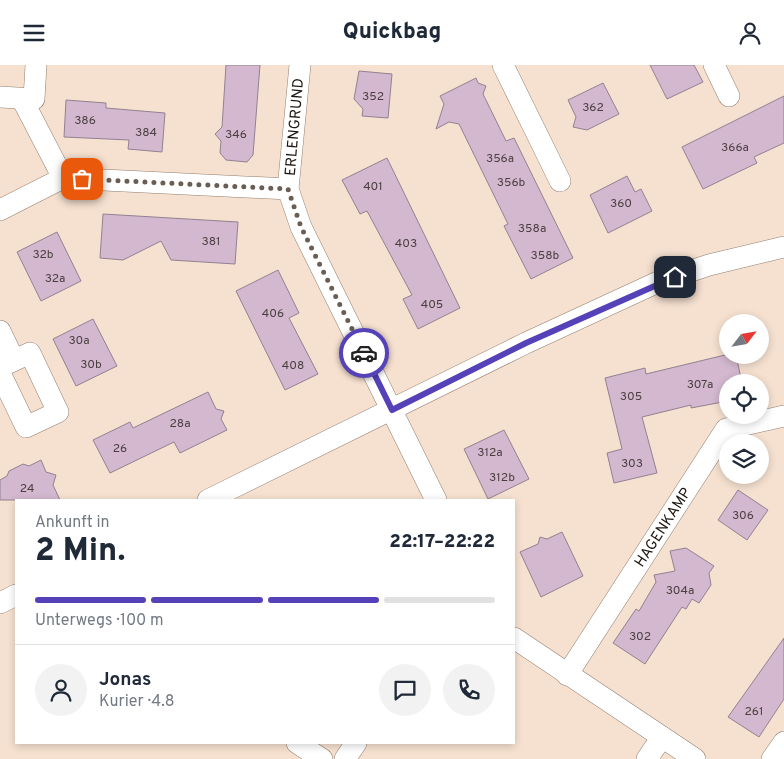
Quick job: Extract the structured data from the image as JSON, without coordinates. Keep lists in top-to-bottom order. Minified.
{"streets":{"street":["ERLENGRUND","HAGENKAMP"]},"house_numbers":["352","362","386","384","346","366a","356a","356b","401","360","358a","381","403","32b","358b","32a","405","406","30a","30b","408","307a","305","28a","26","312a","303","312b","24","306","304a","302","261"],"north":"top right","page":{"header":"Quickbag","heading":["2 Min.","Ankunft in","22:17–22:22"],"panel":["Jonas","Kurier · 4.8"],"bar":"Unterwegs · 100 m"}}
